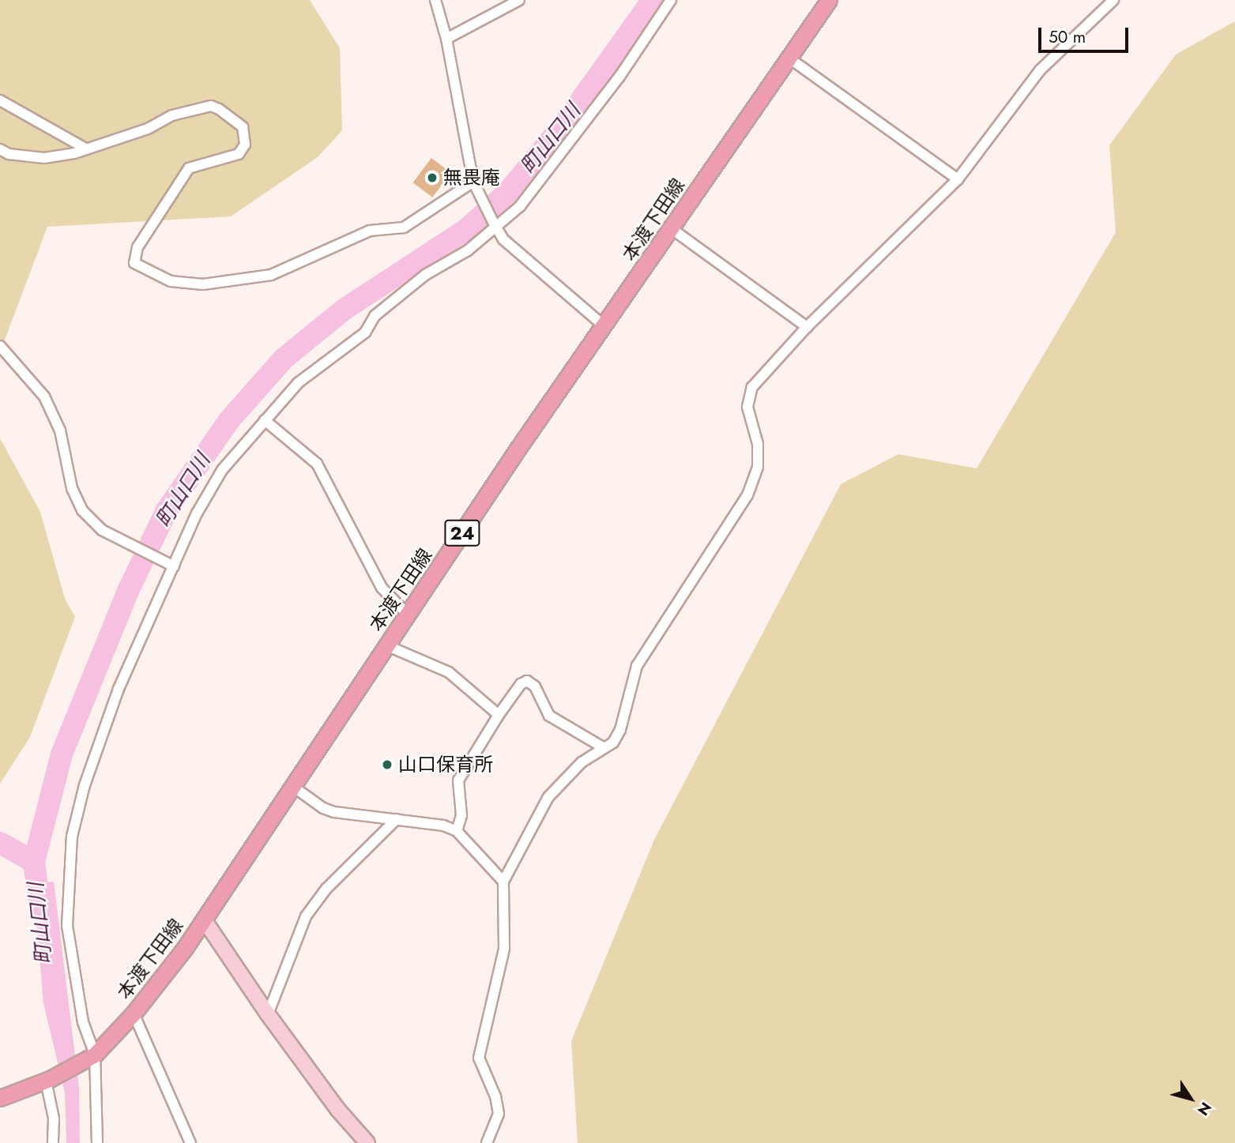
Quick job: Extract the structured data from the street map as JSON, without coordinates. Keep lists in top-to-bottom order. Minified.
{"streets":{"main road":["本渡下田線","24"]},"water":["町山口川"],"places":["無畏庵","山口保育所"],"scale_bar":"50 m","north":"bottom right"}
